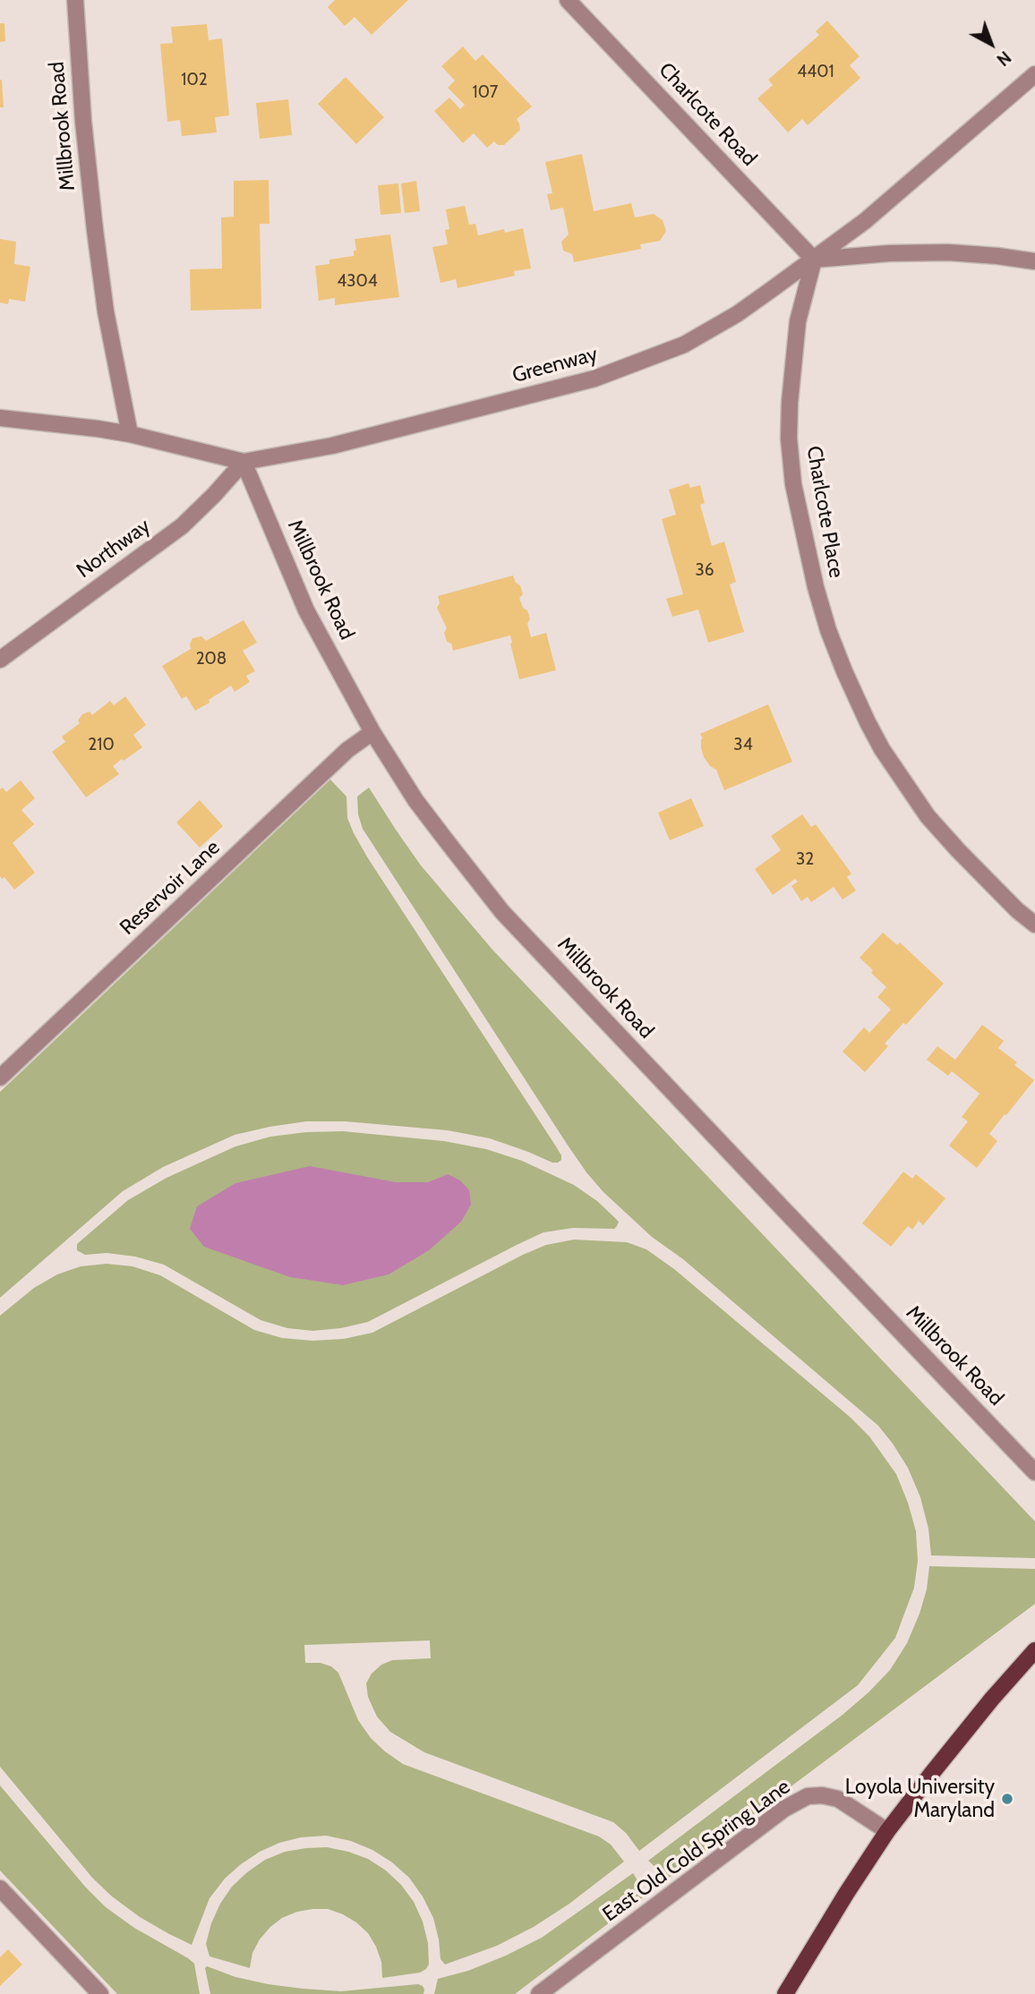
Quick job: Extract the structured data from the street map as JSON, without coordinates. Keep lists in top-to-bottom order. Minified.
{"streets":{"street":["Charlcote Road","Millbrook Road","Greenway","Charlcote Place","Northway","Reservoir Lane","East Old Cold Spring Lane"]},"crossings":[["Charlcote Road","Greenway"],["Charlcote Road","Charlcote Place"],["Millbrook Road","Greenway"],["Millbrook Road","Northway"],["Millbrook Road","Reservoir Lane"],["Greenway","Charlcote Place"],["Greenway","Northway"]],"places":["Loyola University Maryland"],"house_numbers":["4401","102","107","4304","36","208","210","34","32"],"north":"bottom right"}
